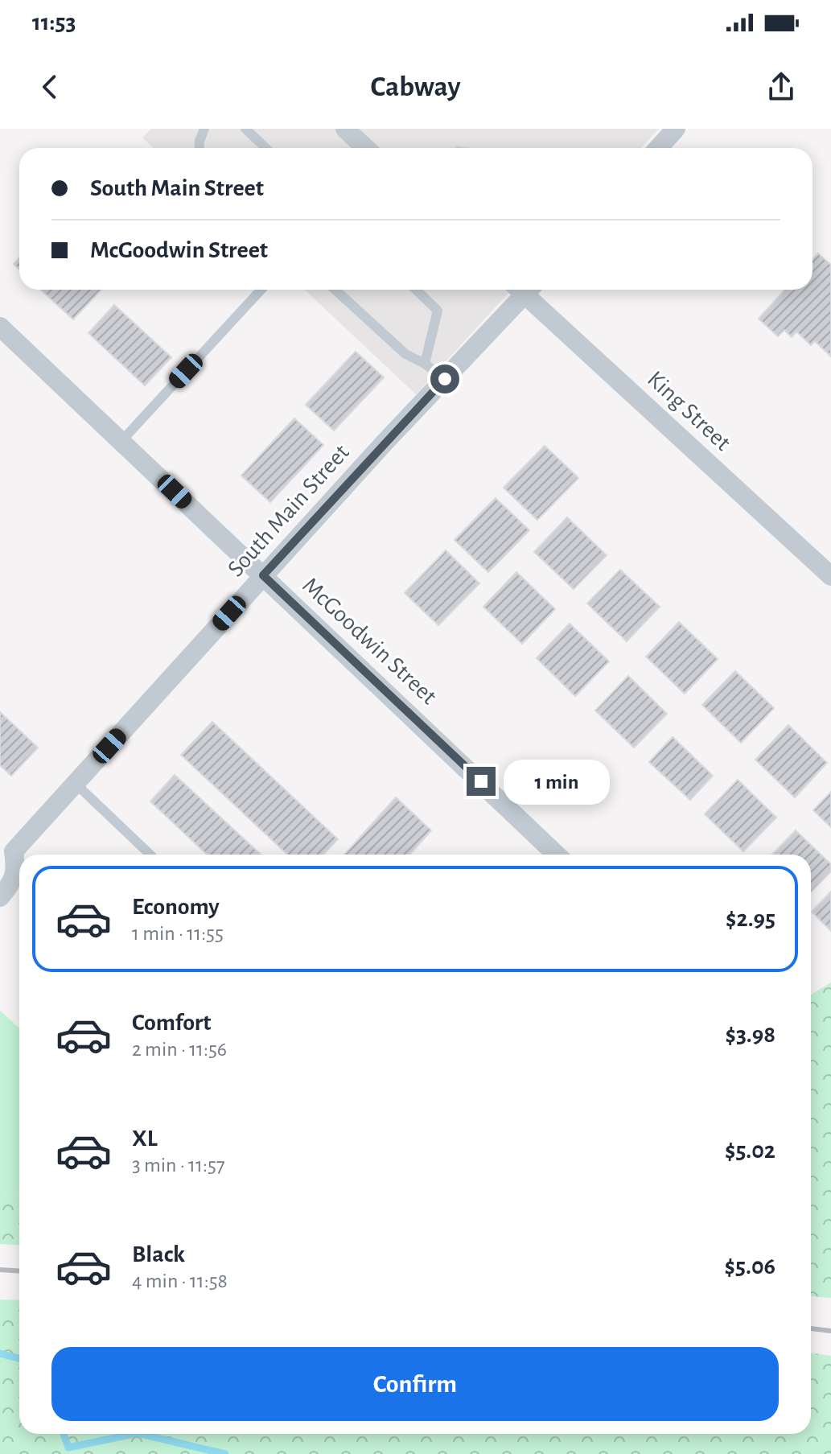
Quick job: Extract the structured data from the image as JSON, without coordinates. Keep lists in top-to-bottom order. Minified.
{"streets":{"street":["King Street","South Main Street","McGoodwin Street"]},"crossings":[["South Main Street","McGoodwin Street"]],"page":{"status":"11:53","header":"Cabway","banner":["South Main Street","McGoodwin Street"],"bubble":"1 min","list":[{"name":"Economy","note":"1 min · 11:55","value":"$2.95"},{"name":"Comfort","note":"2 min · 11:56","value":"$3.98"},{"name":"XL","note":"3 min · 11:57","value":"$5.02"},{"name":"Black","note":"4 min · 11:58","value":"$5.06"}],"buttons":"Confirm"}}
